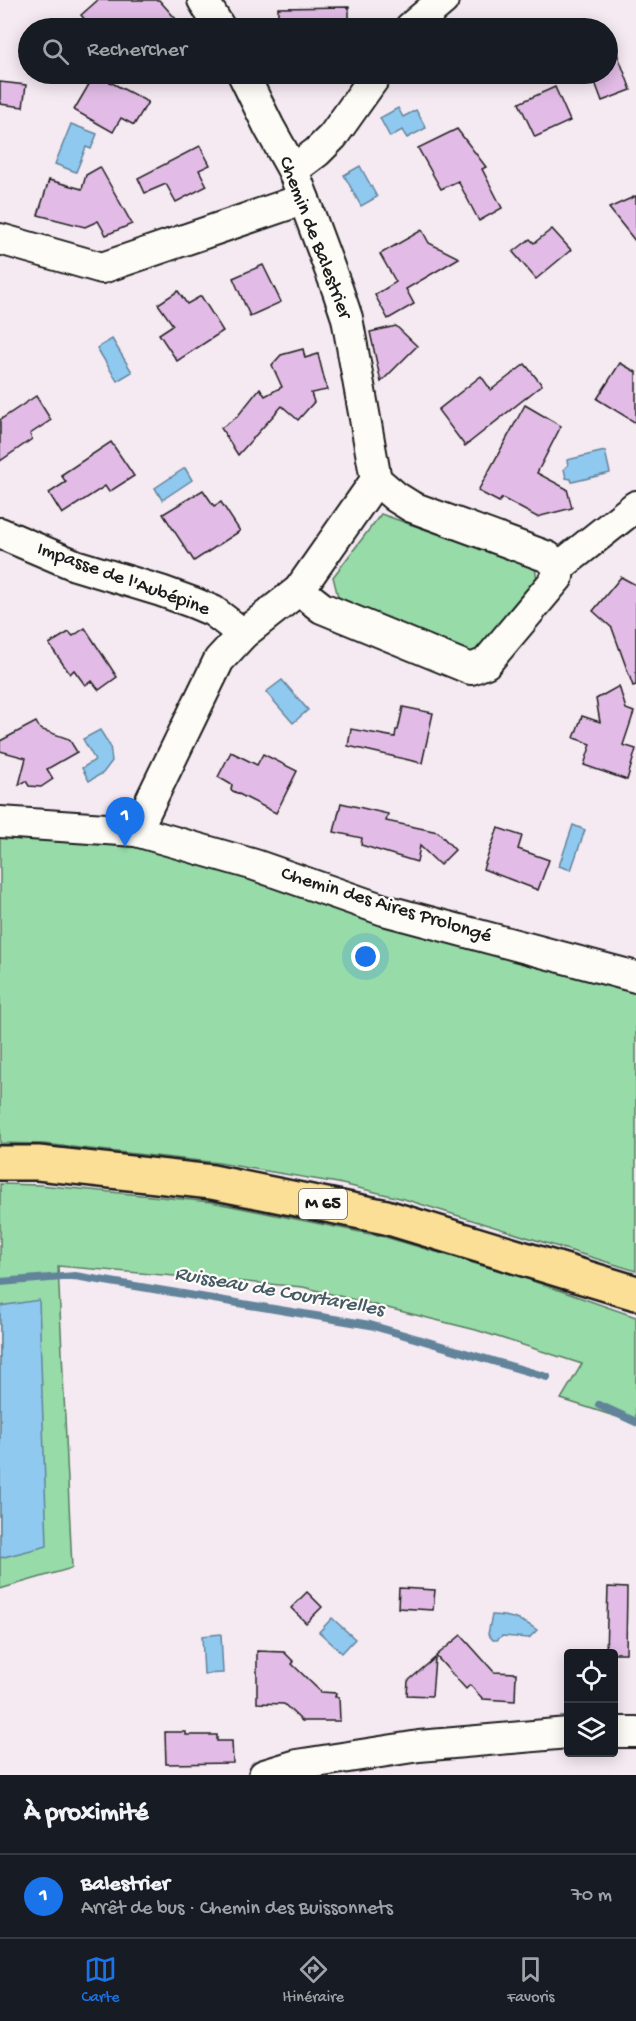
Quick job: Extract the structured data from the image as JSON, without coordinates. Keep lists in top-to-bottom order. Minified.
{"streets":{"main road":["M 65"],"street":["Chemin de Balestrier","Impasse de l'Aubépine","Chemin des Aires Prolongé"]},"water":["Ruisseau de Courtarelles"],"page":{"search":"Rechercher","pins":"1","heading":"À proximité","list":[{"mark":"1","name":"Balestrier","note":"Arrêt de bus · Chemin des Buissonnets","value":"70 m"}],"nav":["Carte","Itinéraire","Favoris"]}}
